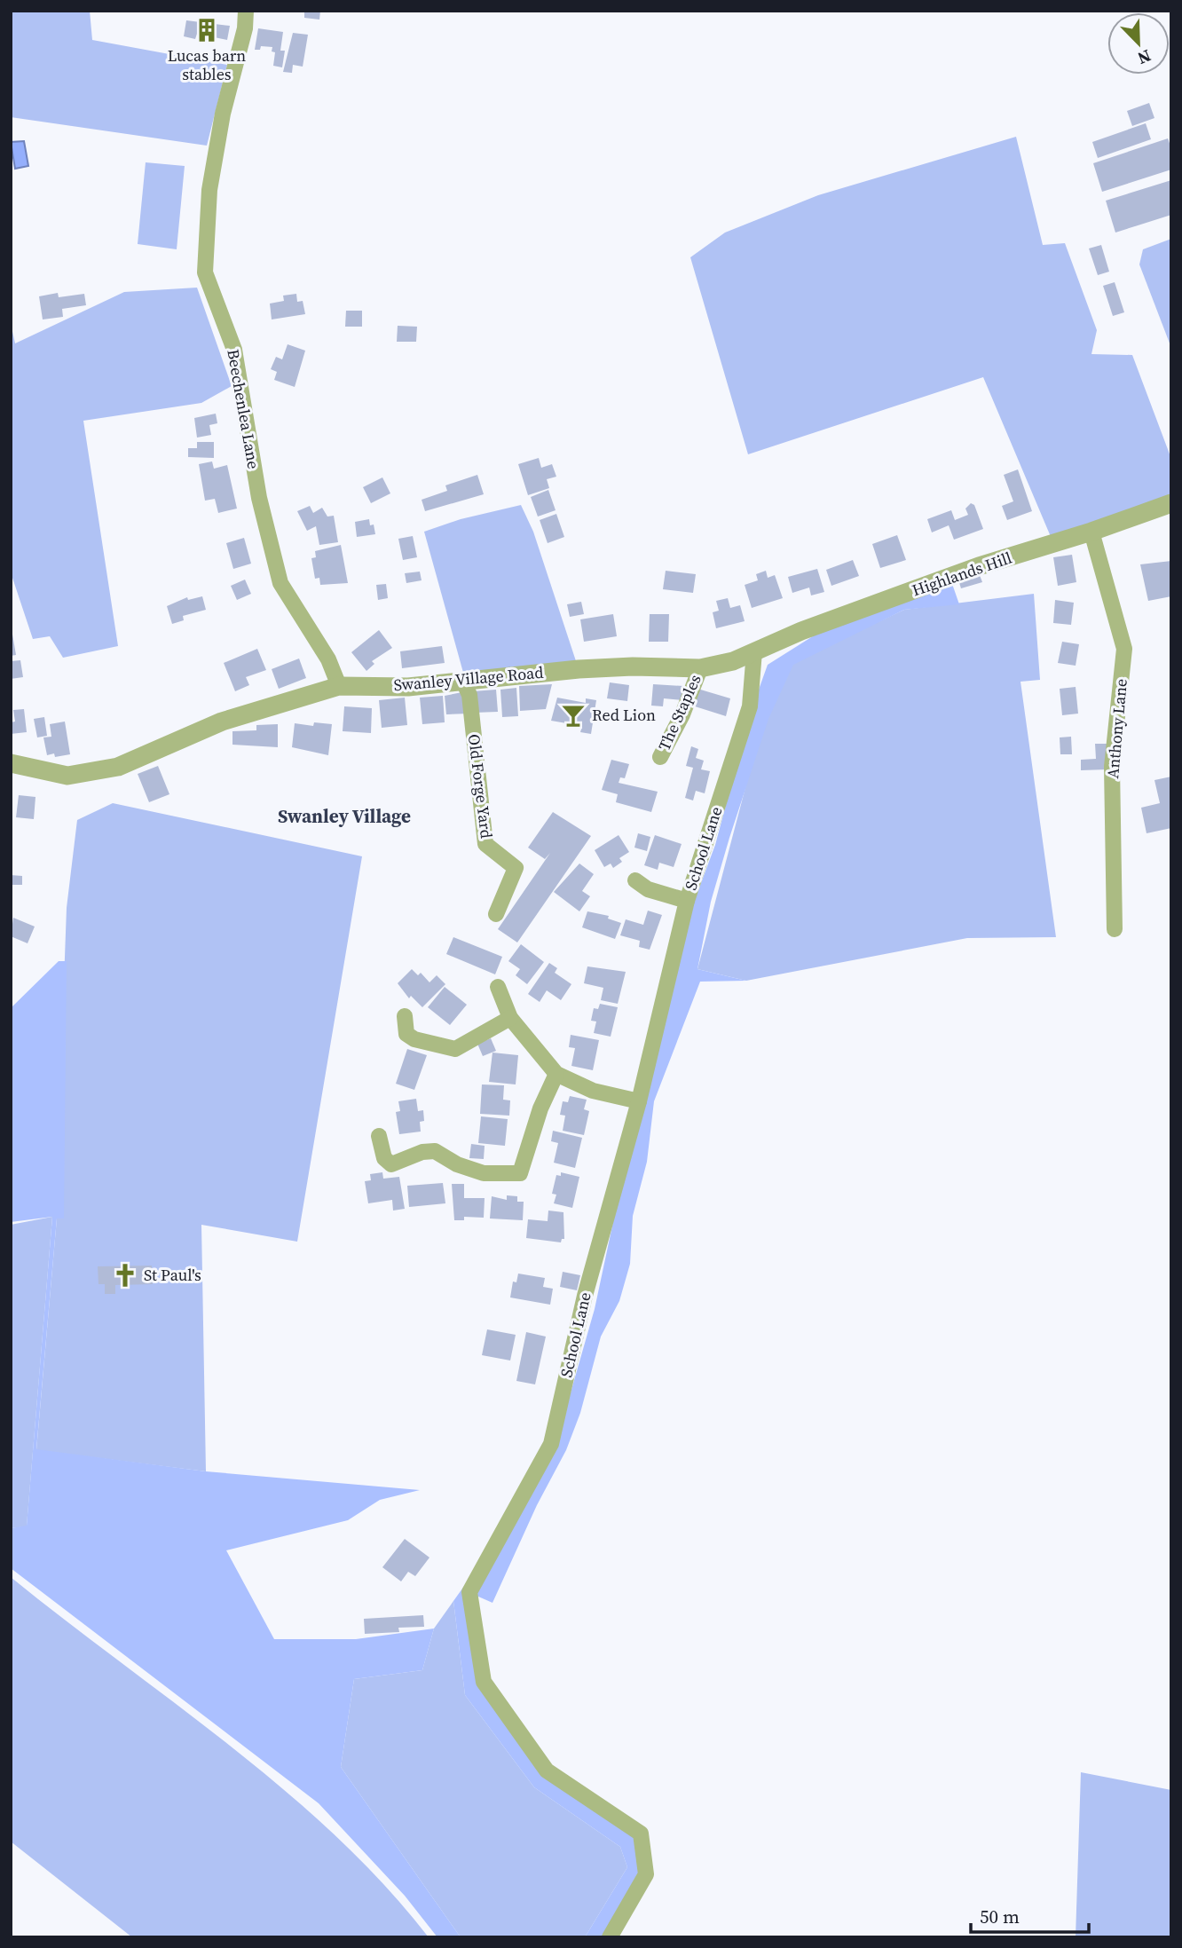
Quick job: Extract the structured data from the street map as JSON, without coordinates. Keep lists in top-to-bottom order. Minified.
{"streets":{"street":["Beechenlea Lane","Highlands Hill","Swanley Village Road","The Staples","Anthony Lane","Old Forge Yard","School Lane"]},"crossings":[["Beechenlea Lane","Swanley Village Road"],["Highlands Hill","Swanley Village Road"],["Highlands Hill","Anthony Lane"],["Highlands Hill","School Lane"],["Swanley Village Road","The Staples"],["Swanley Village Road","Old Forge Yard"],["Swanley Village Road","School Lane"]],"districts":["Swanley Village"],"places":{"building":["Lucas barn stables"],"bar":["Red Lion"],"church":["St Paul's"]},"scale_bar":"50 m","north":"bottom right"}
